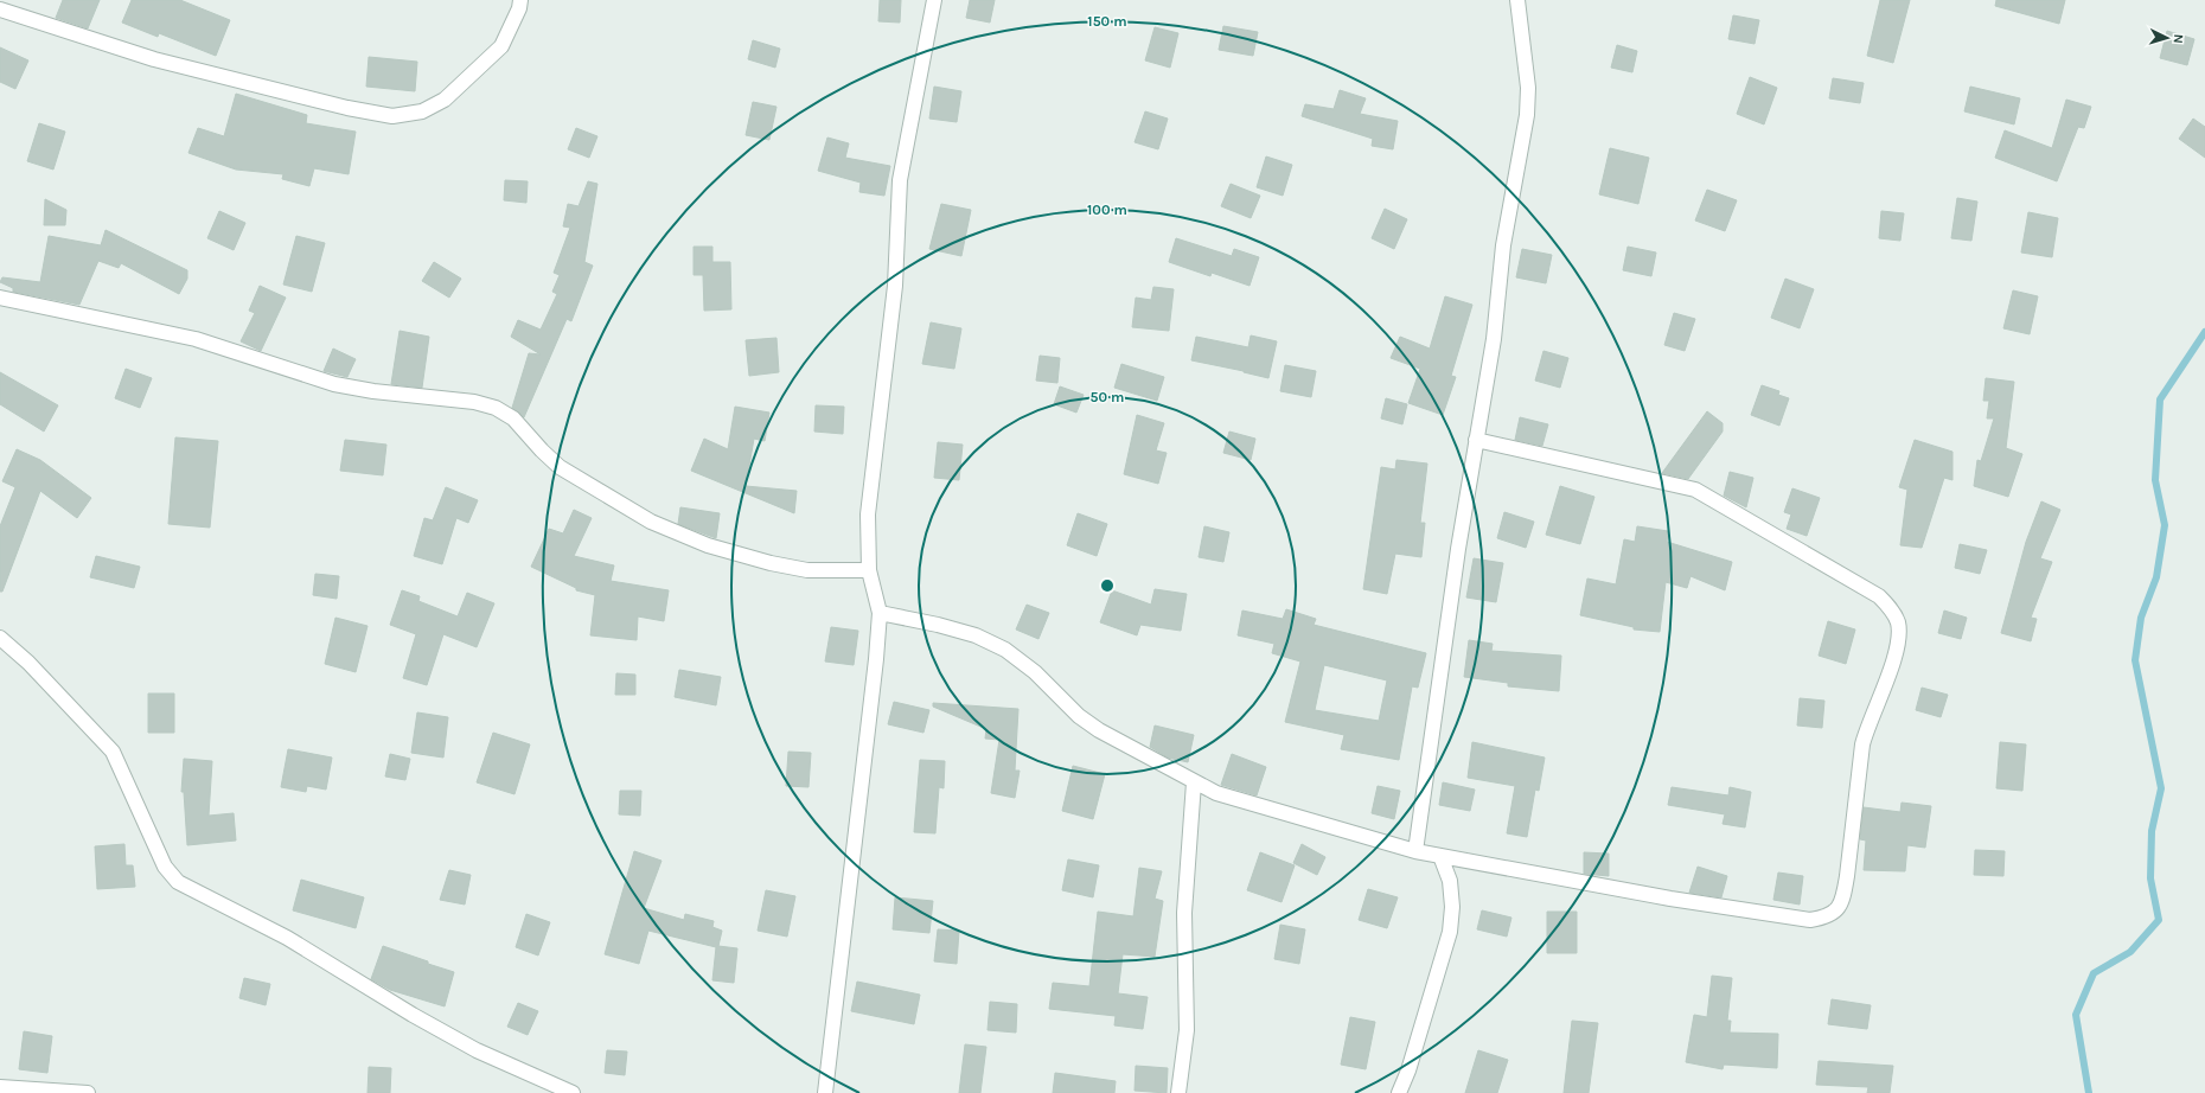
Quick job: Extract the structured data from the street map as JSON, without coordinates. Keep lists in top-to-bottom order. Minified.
{"north":"right","rings":["150 m","100 m","50 m"]}
